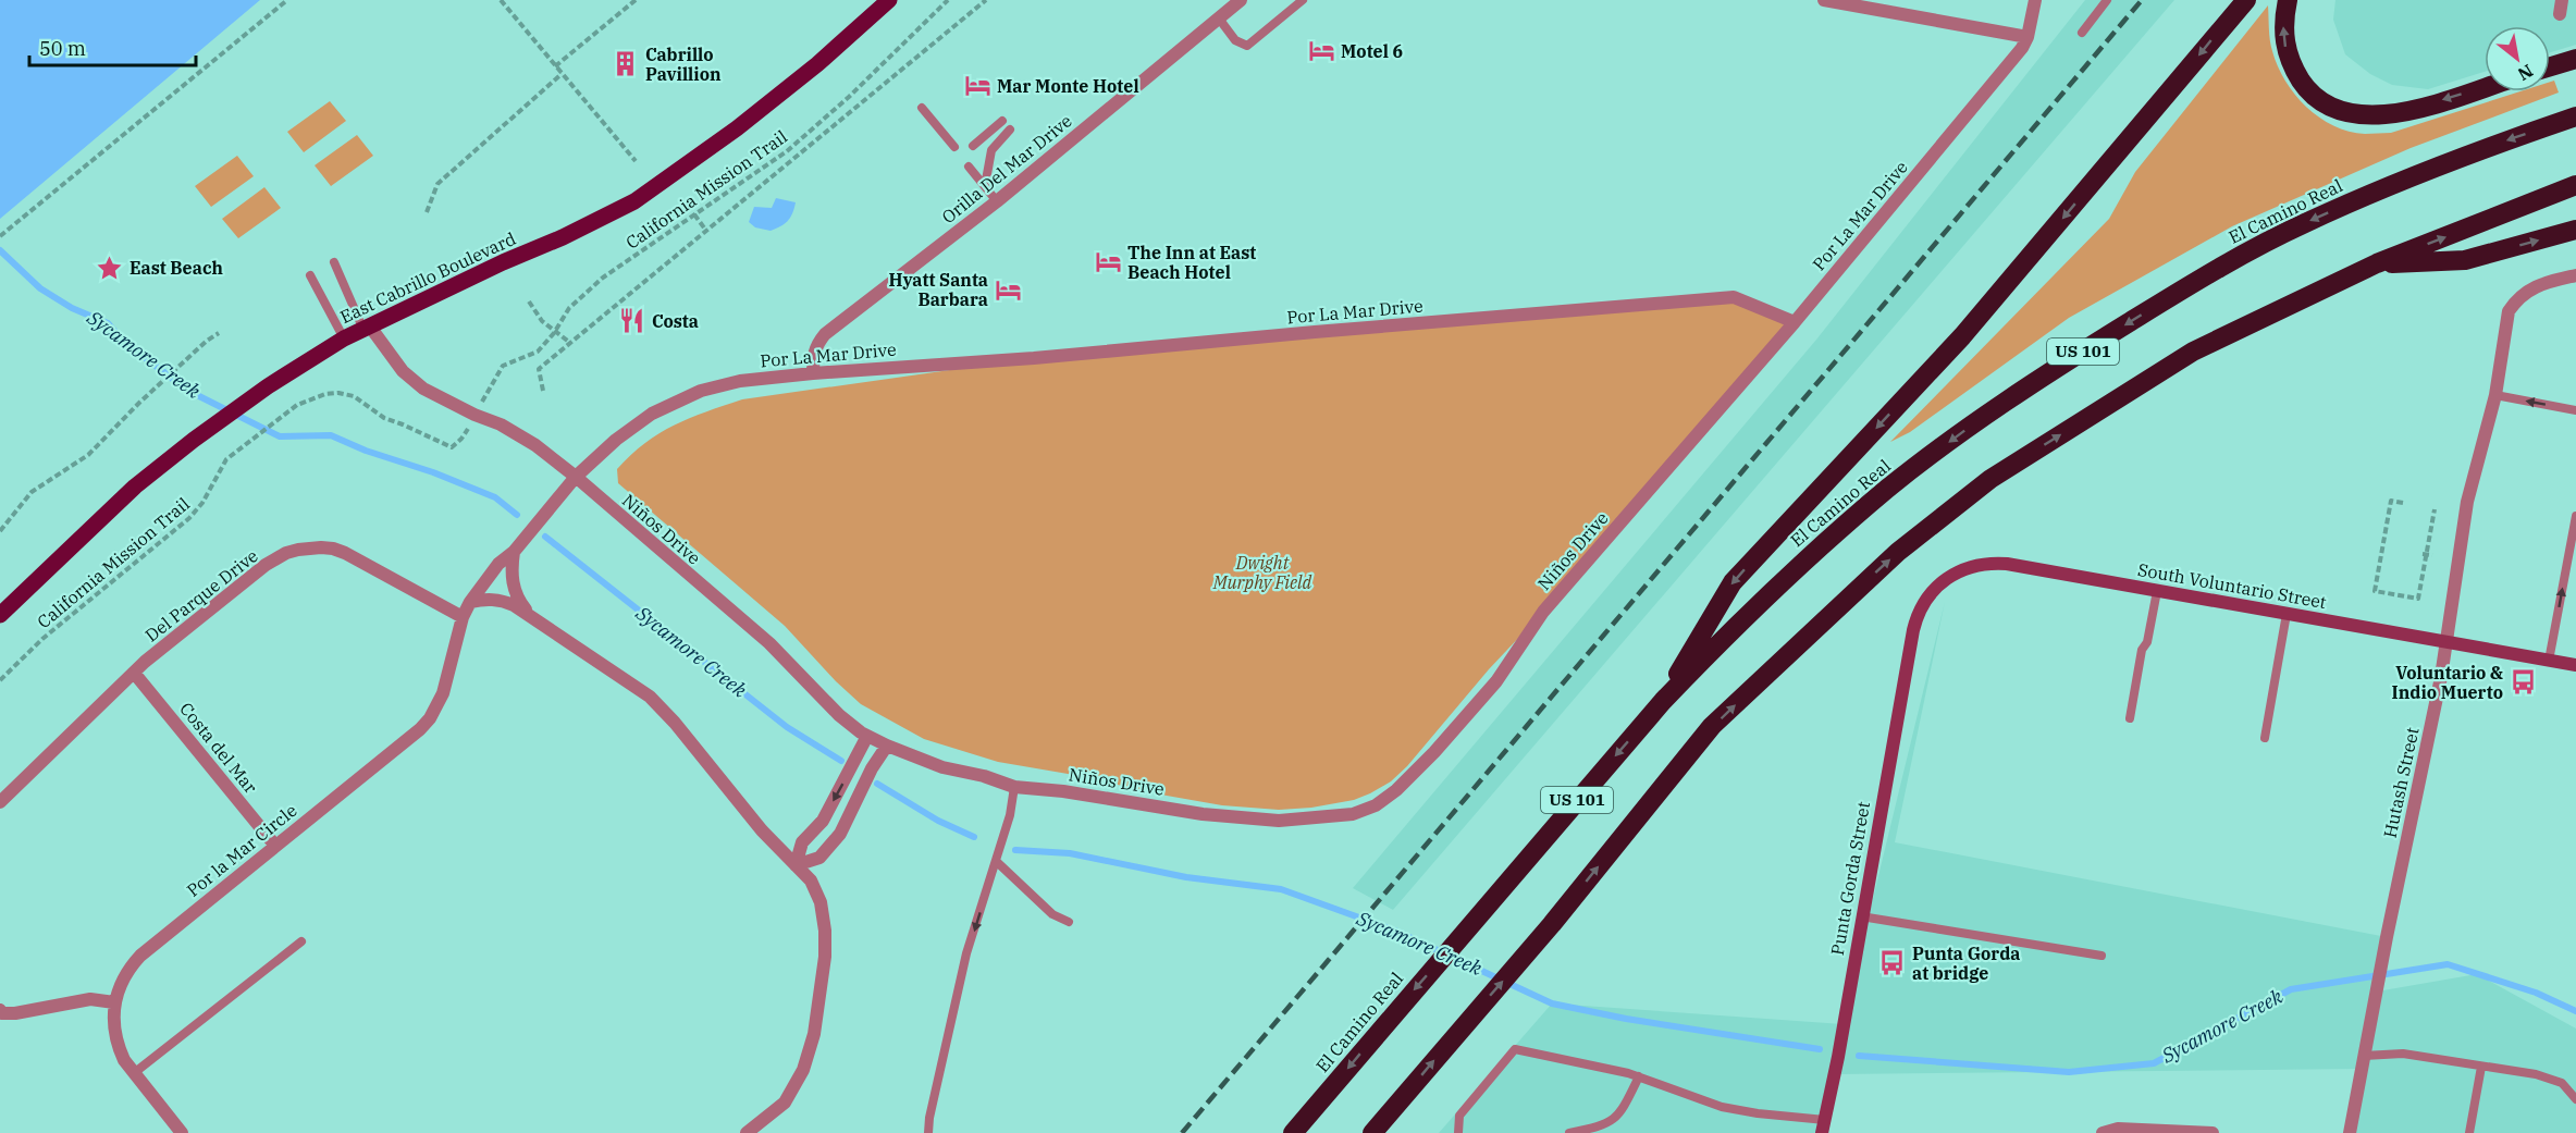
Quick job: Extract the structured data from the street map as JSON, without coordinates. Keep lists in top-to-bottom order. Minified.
{"streets":{"highway":["El Camino Real","US 101"],"main road":["East Cabrillo Boulevard"],"street":["Orilla Del Mar Drive","Por La Mar Drive","Niños Drive","South Voluntario Street","Del Parque Drive","Costa del Mar","Hutash Street","Por la Mar Circle","Punta Gorda Street"],"path":["California Mission Trail"]},"crossings":[["Orilla Del Mar Drive","Por La Mar Drive"],["Por La Mar Drive","Niños Drive"],["Por La Mar Drive","Por la Mar Circle"],["East Cabrillo Boulevard","Niños Drive"],["Niños Drive","Por la Mar Circle"],["South Voluntario Street","Hutash Street"],["South Voluntario Street","Punta Gorda Street"],["Del Parque Drive","Costa del Mar"],["Del Parque Drive","Por la Mar Circle"],["Costa del Mar","Por la Mar Circle"]],"water":["Sycamore Creek"],"parks":["Dwight Murphy Field"],"places":{"hotel":["Motel 6","Mar Monte Hotel","The Inn at East Beach Hotel","Hyatt Santa Barbara"],"building":["Cabrillo Pavillion"],"place":["East Beach"],"restaurant":["Costa"],"bus stop":["Voluntario & Indio Muerto","Punta Gorda at bridge"]},"scale_bar":"50 m","north":"bottom right"}
